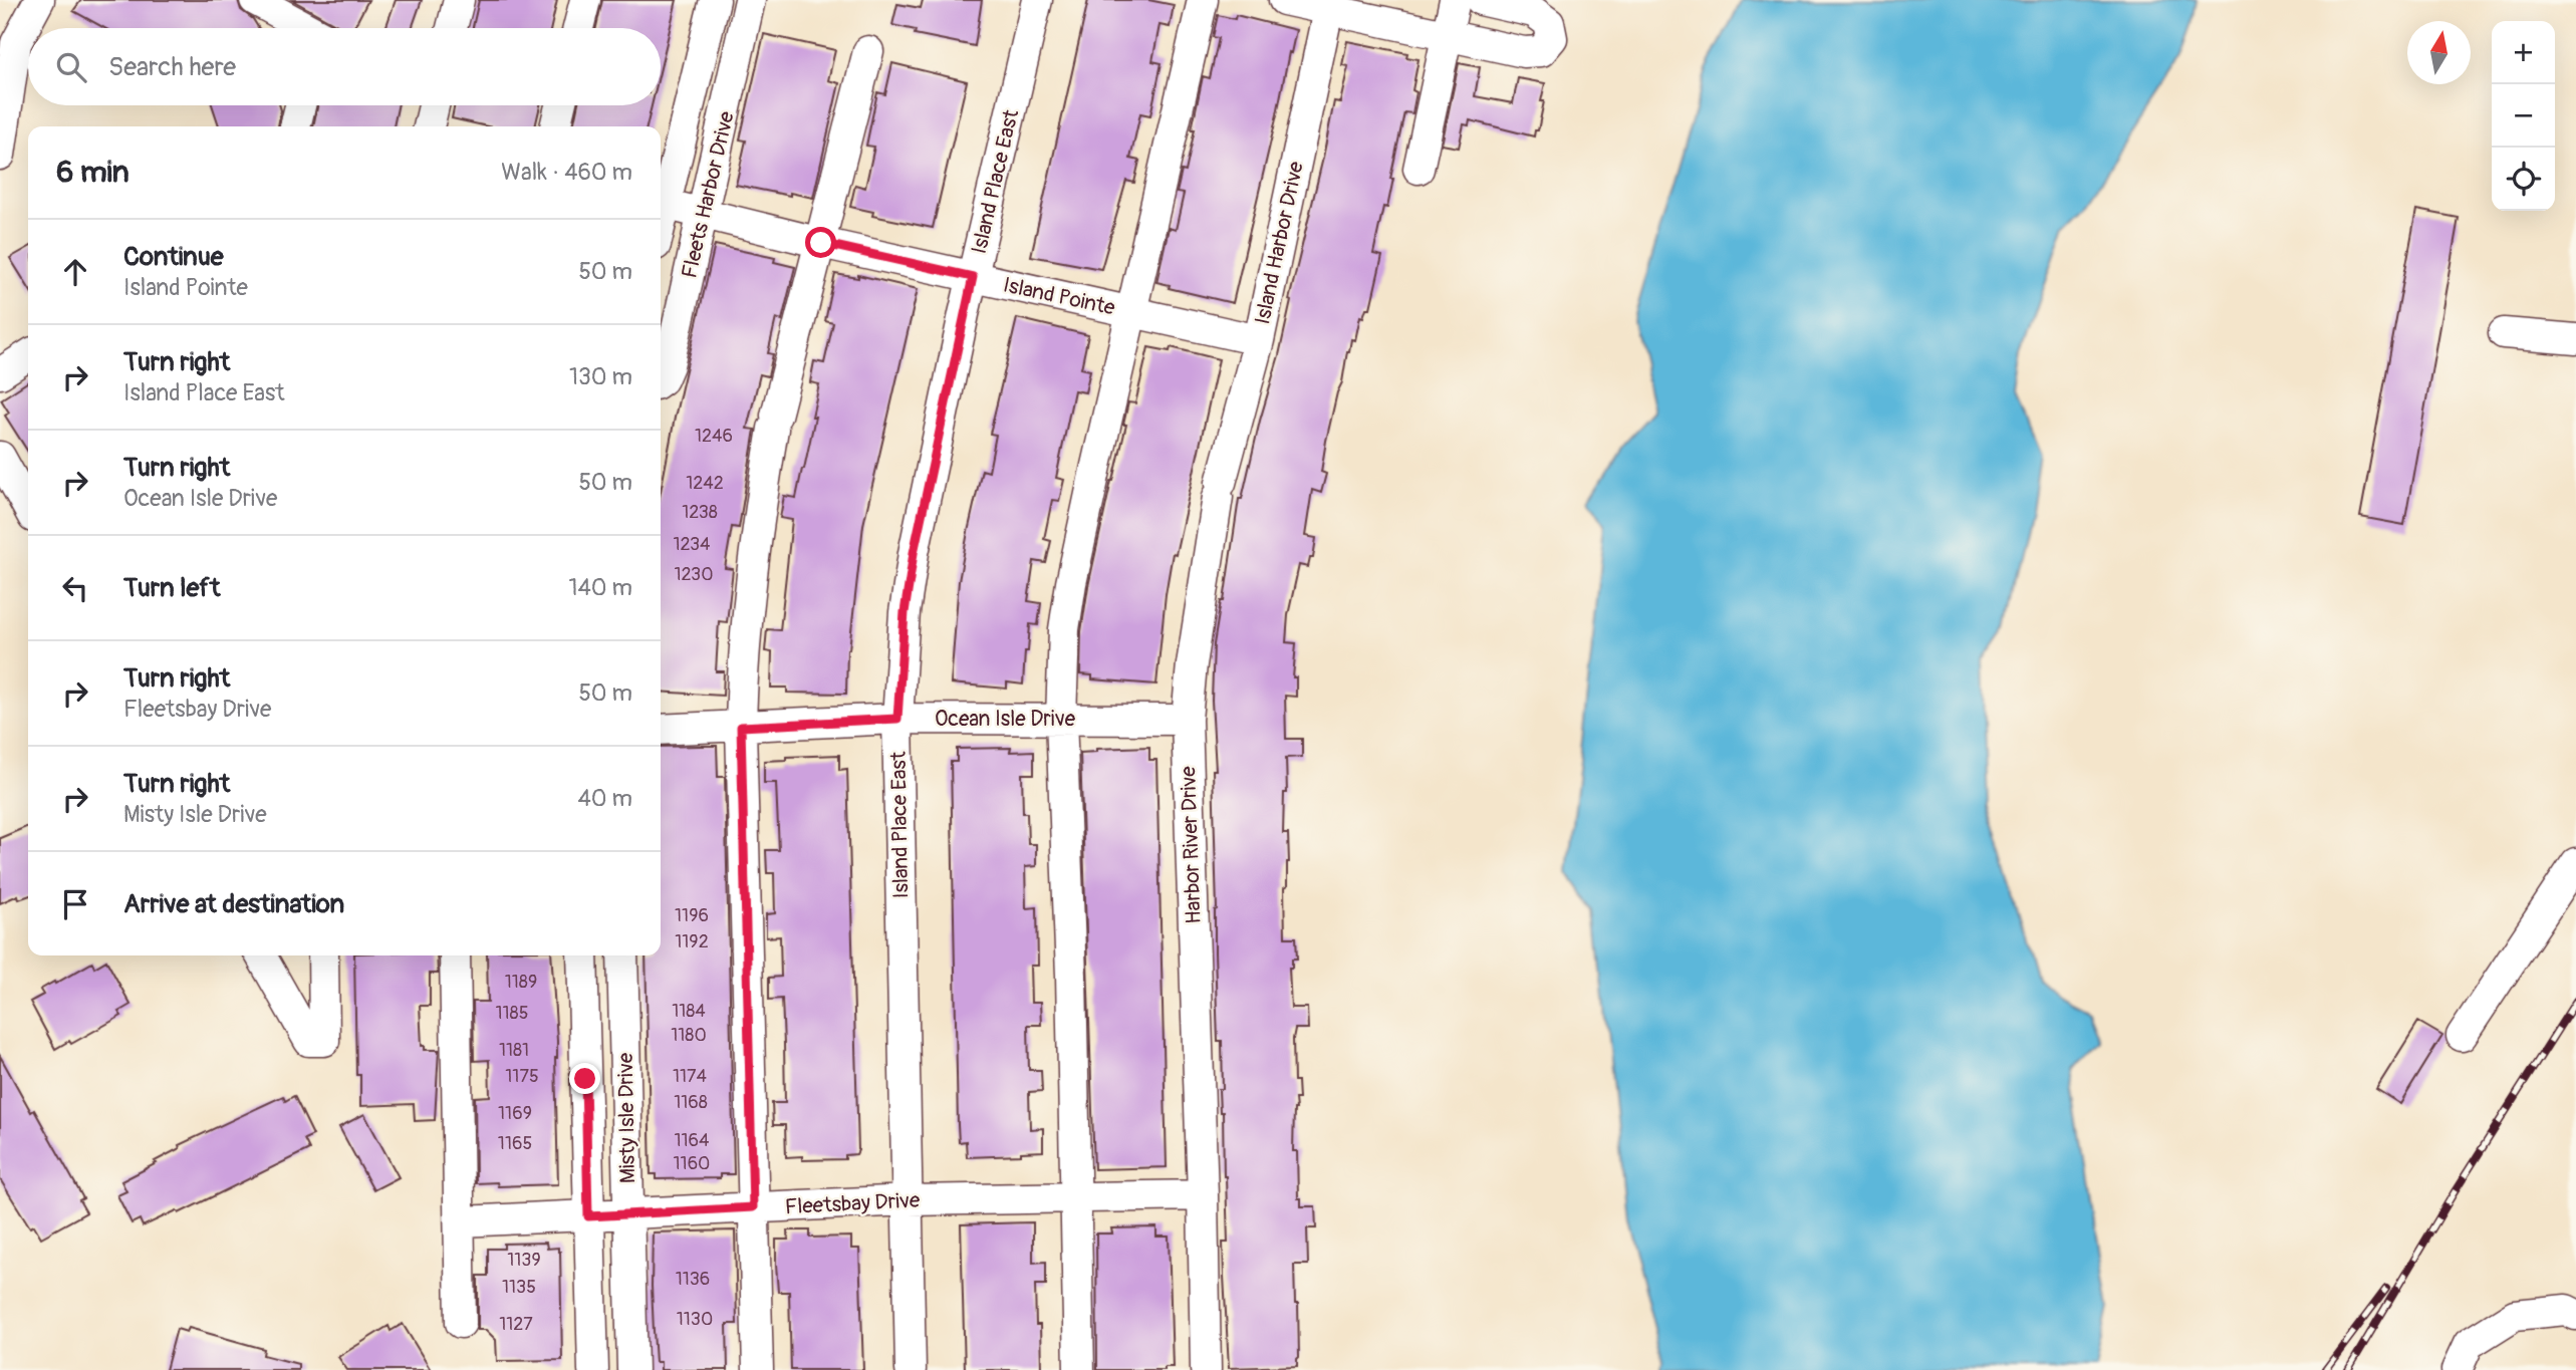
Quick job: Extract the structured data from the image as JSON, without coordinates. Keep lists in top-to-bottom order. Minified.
{"streets":{"street":["Island Place East","Fleets Harbor Drive","Island Harbor Drive","Island Pointe","Ocean Isle Drive","Harbor River Drive","Misty Isle Drive","Fleetsbay Drive"]},"crossings":[["Island Place East","Island Pointe"],["Island Place East","Ocean Isle Drive"],["Island Place East","Fleetsbay Drive"],["Fleets Harbor Drive","Island Pointe"],["Island Harbor Drive","Island Pointe"],["Island Harbor Drive","Harbor River Drive"],["Ocean Isle Drive","Harbor River Drive"],["Harbor River Drive","Fleetsbay Drive"],["Misty Isle Drive","Fleetsbay Drive"]],"house_numbers":["1246","1242","1238","1234","1230","1196","1192","1189","1184","1185","1180","1181","1175","1174","1168","1169","1164","1165","1160","1139","1136","1135","1130","1127"],"north":"top","page":{"map_buttons":["+","−"],"search":"Search here","heading":["6 min","Walk · 460 m"],"list":[["Continue","Island Pointe","50 m"],["Turn right","Island Place East","130 m"],["Turn right","Ocean Isle Drive","50 m"],["Turn left","140 m"],["Turn right","Fleetsbay Drive","50 m"],["Turn right","Misty Isle Drive","40 m"],"Arrive at destination"]}}
